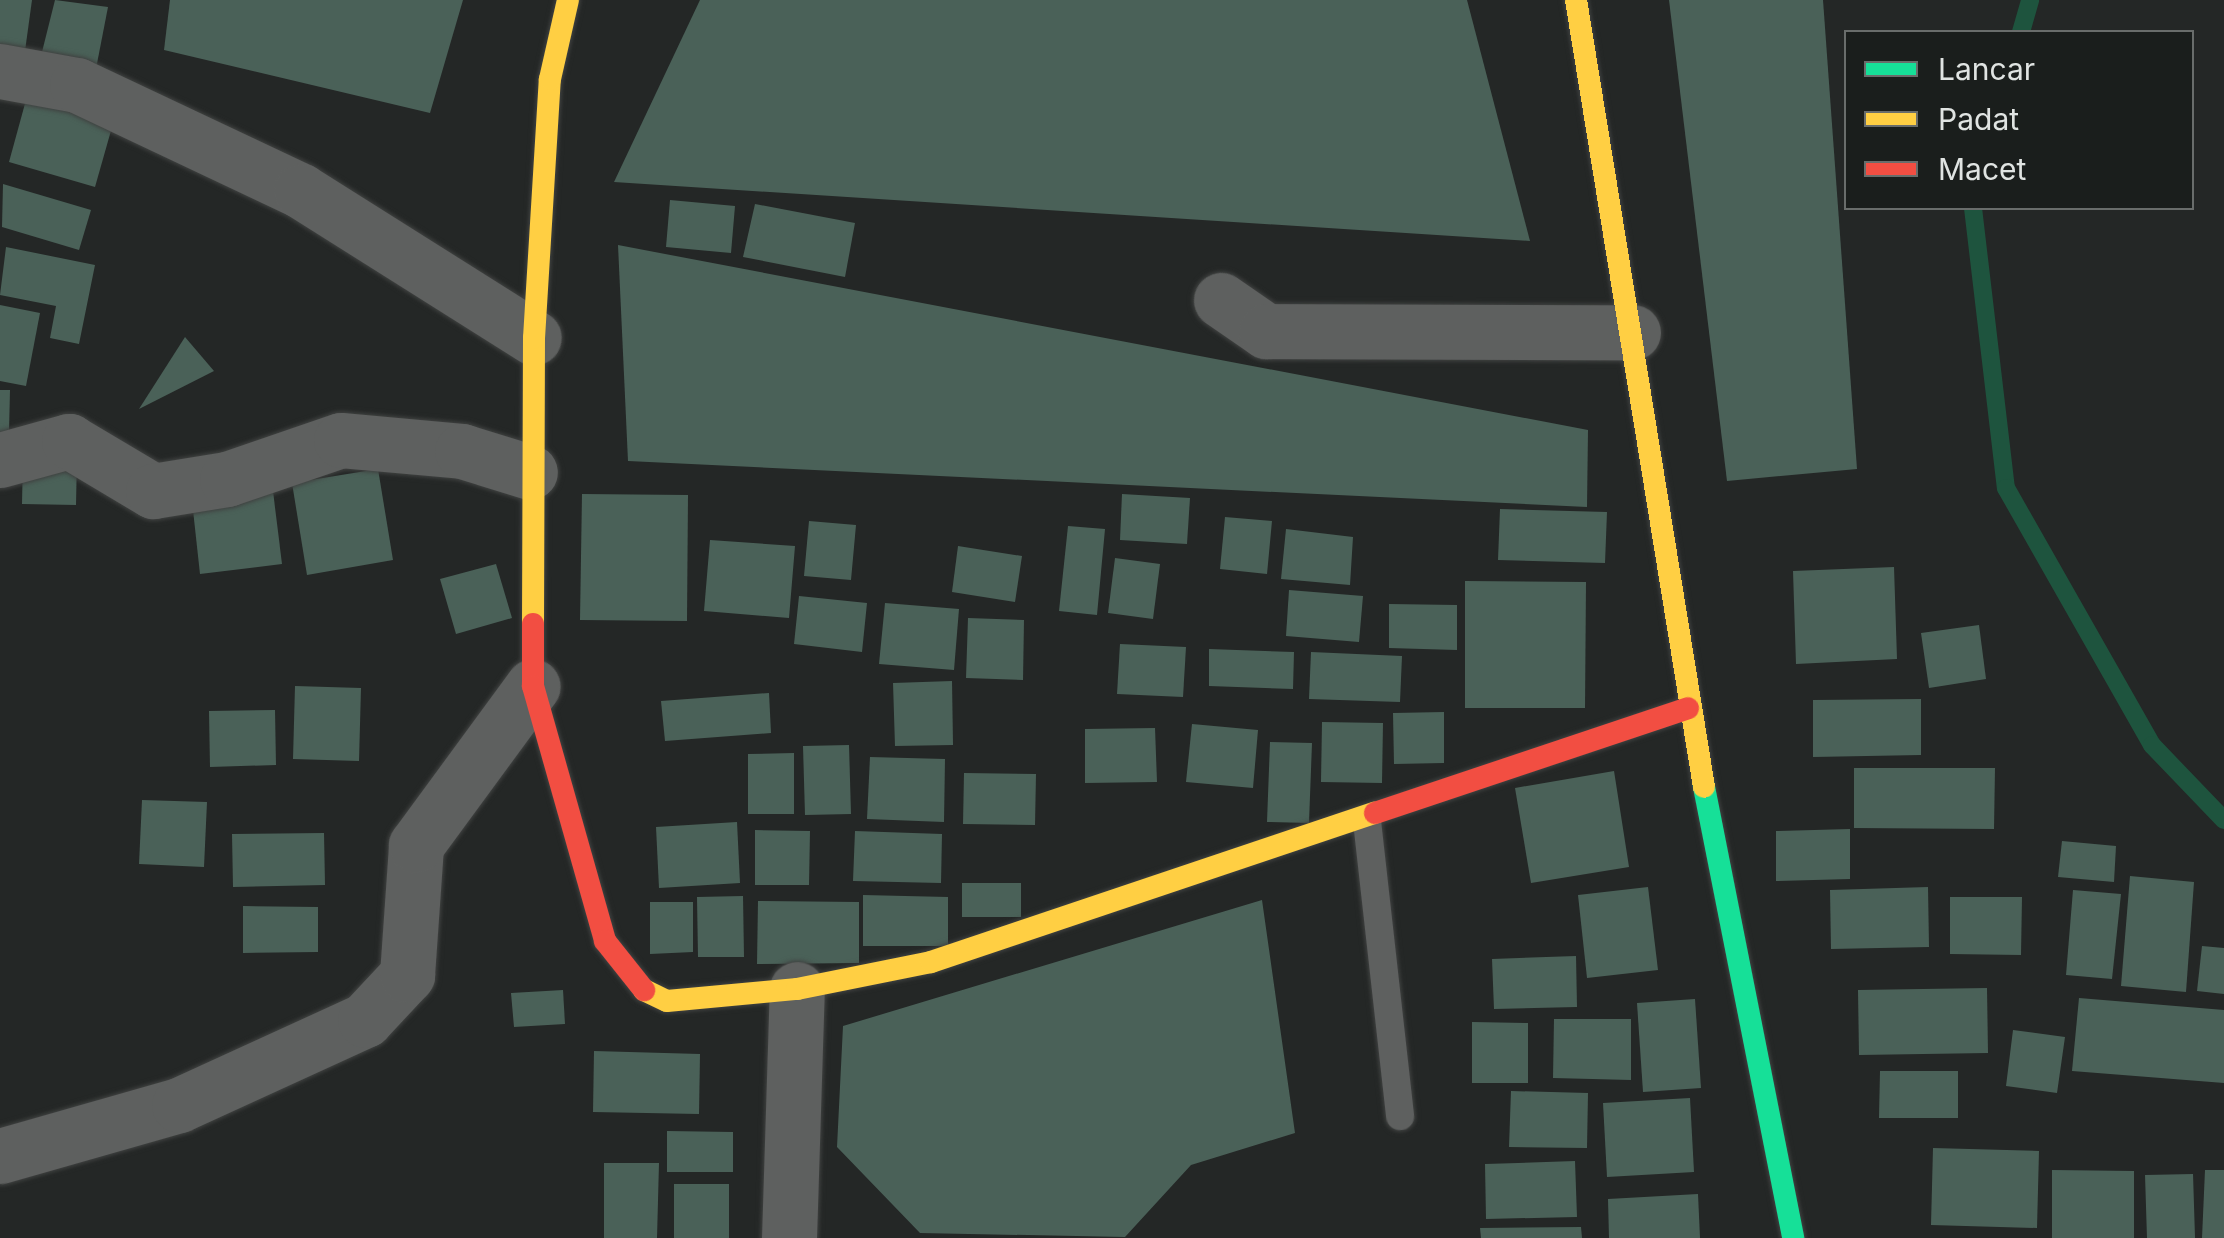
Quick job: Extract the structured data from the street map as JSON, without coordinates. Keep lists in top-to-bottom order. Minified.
{"legend":["Lancar","Padat","Macet"]}
